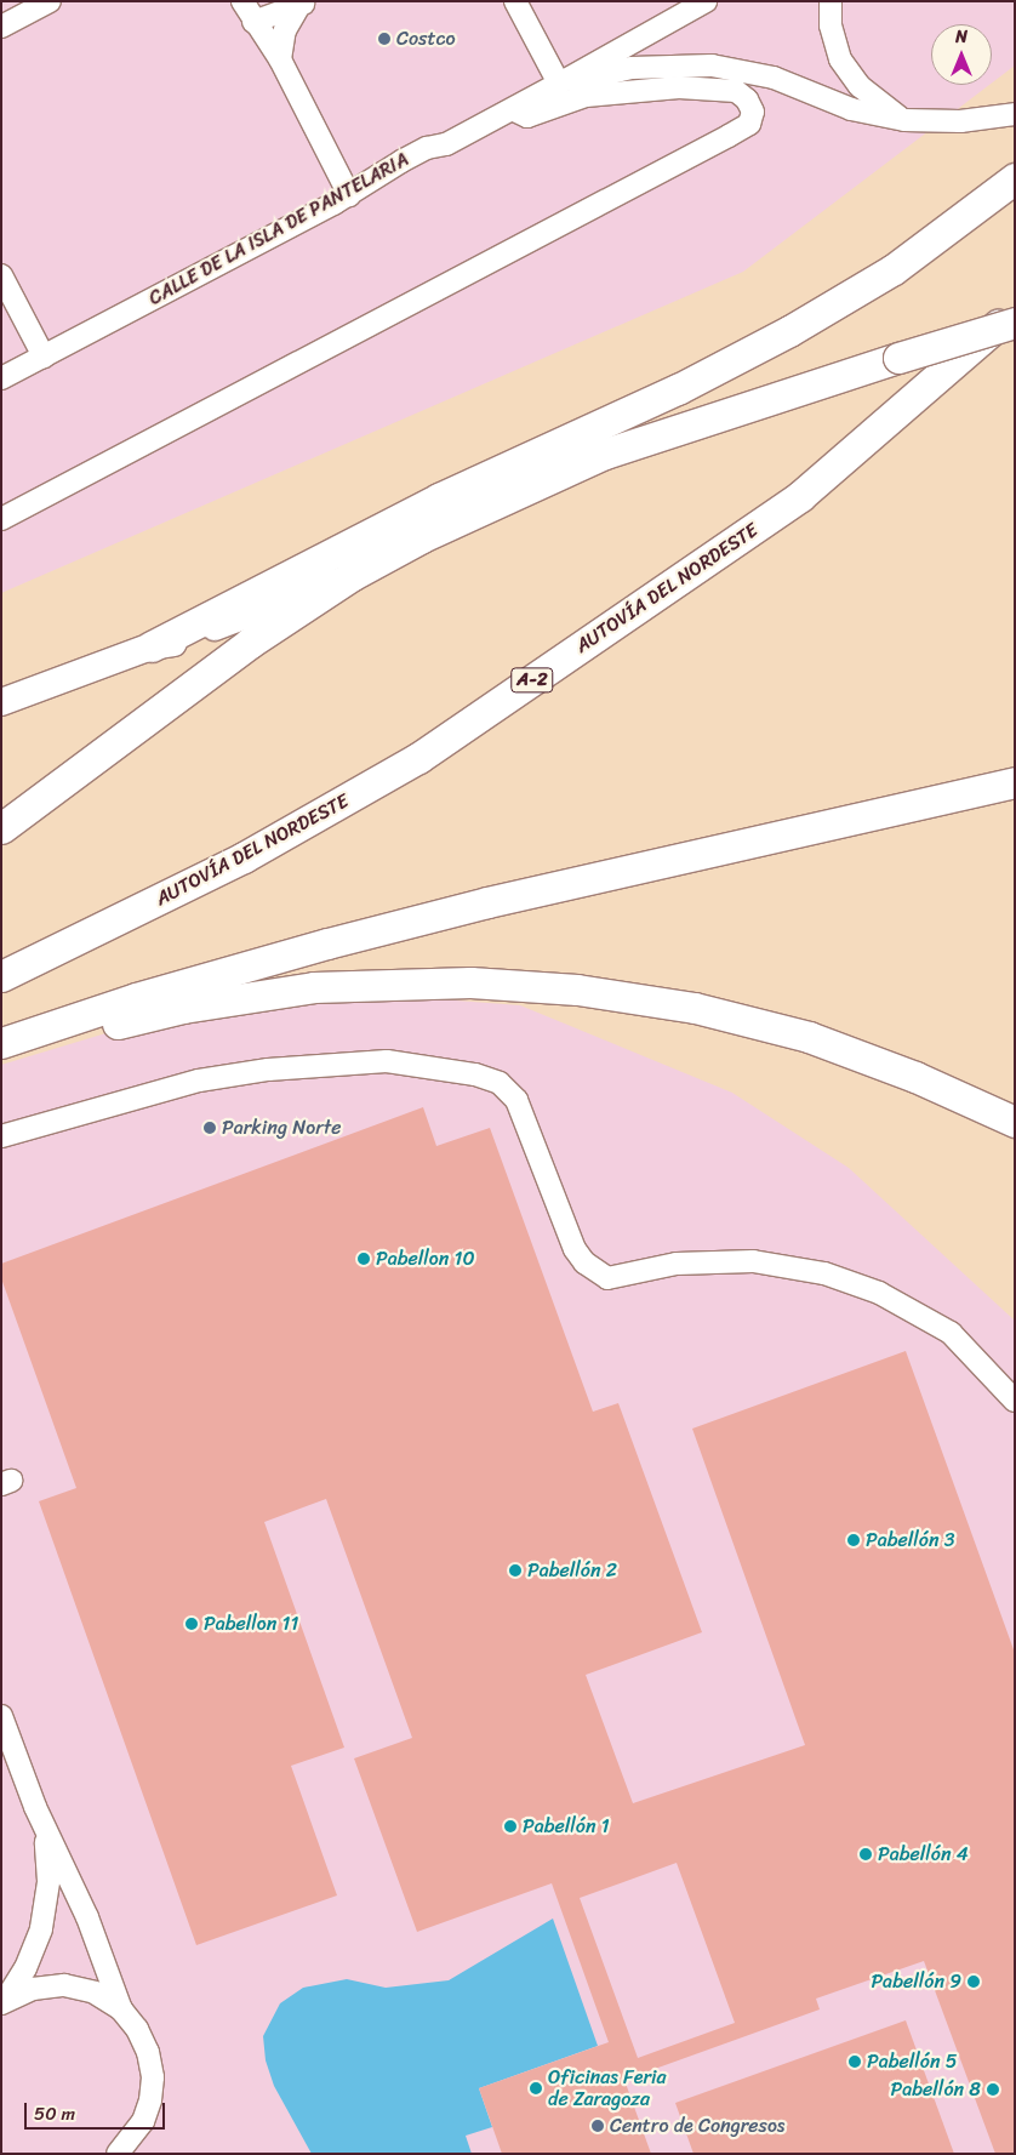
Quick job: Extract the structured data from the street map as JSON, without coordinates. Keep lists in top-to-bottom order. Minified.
{"streets":{"highway":["AUTOVÍA DEL NORDESTE","A-2"],"lane":["CALLE DE LA ISLA DE PANTELARIA"]},"places":["Costco","Parking Norte","Pabellon 10","Pabellón 3","Pabellón 2","Pabellon 11","Pabellón 1","Pabellón 4","Pabellón 9","Pabellón 5","Oficinas Feria de Zaragoza","Pabellón 8","Centro de Congresos"],"scale_bar":"50 m","north":"top"}
